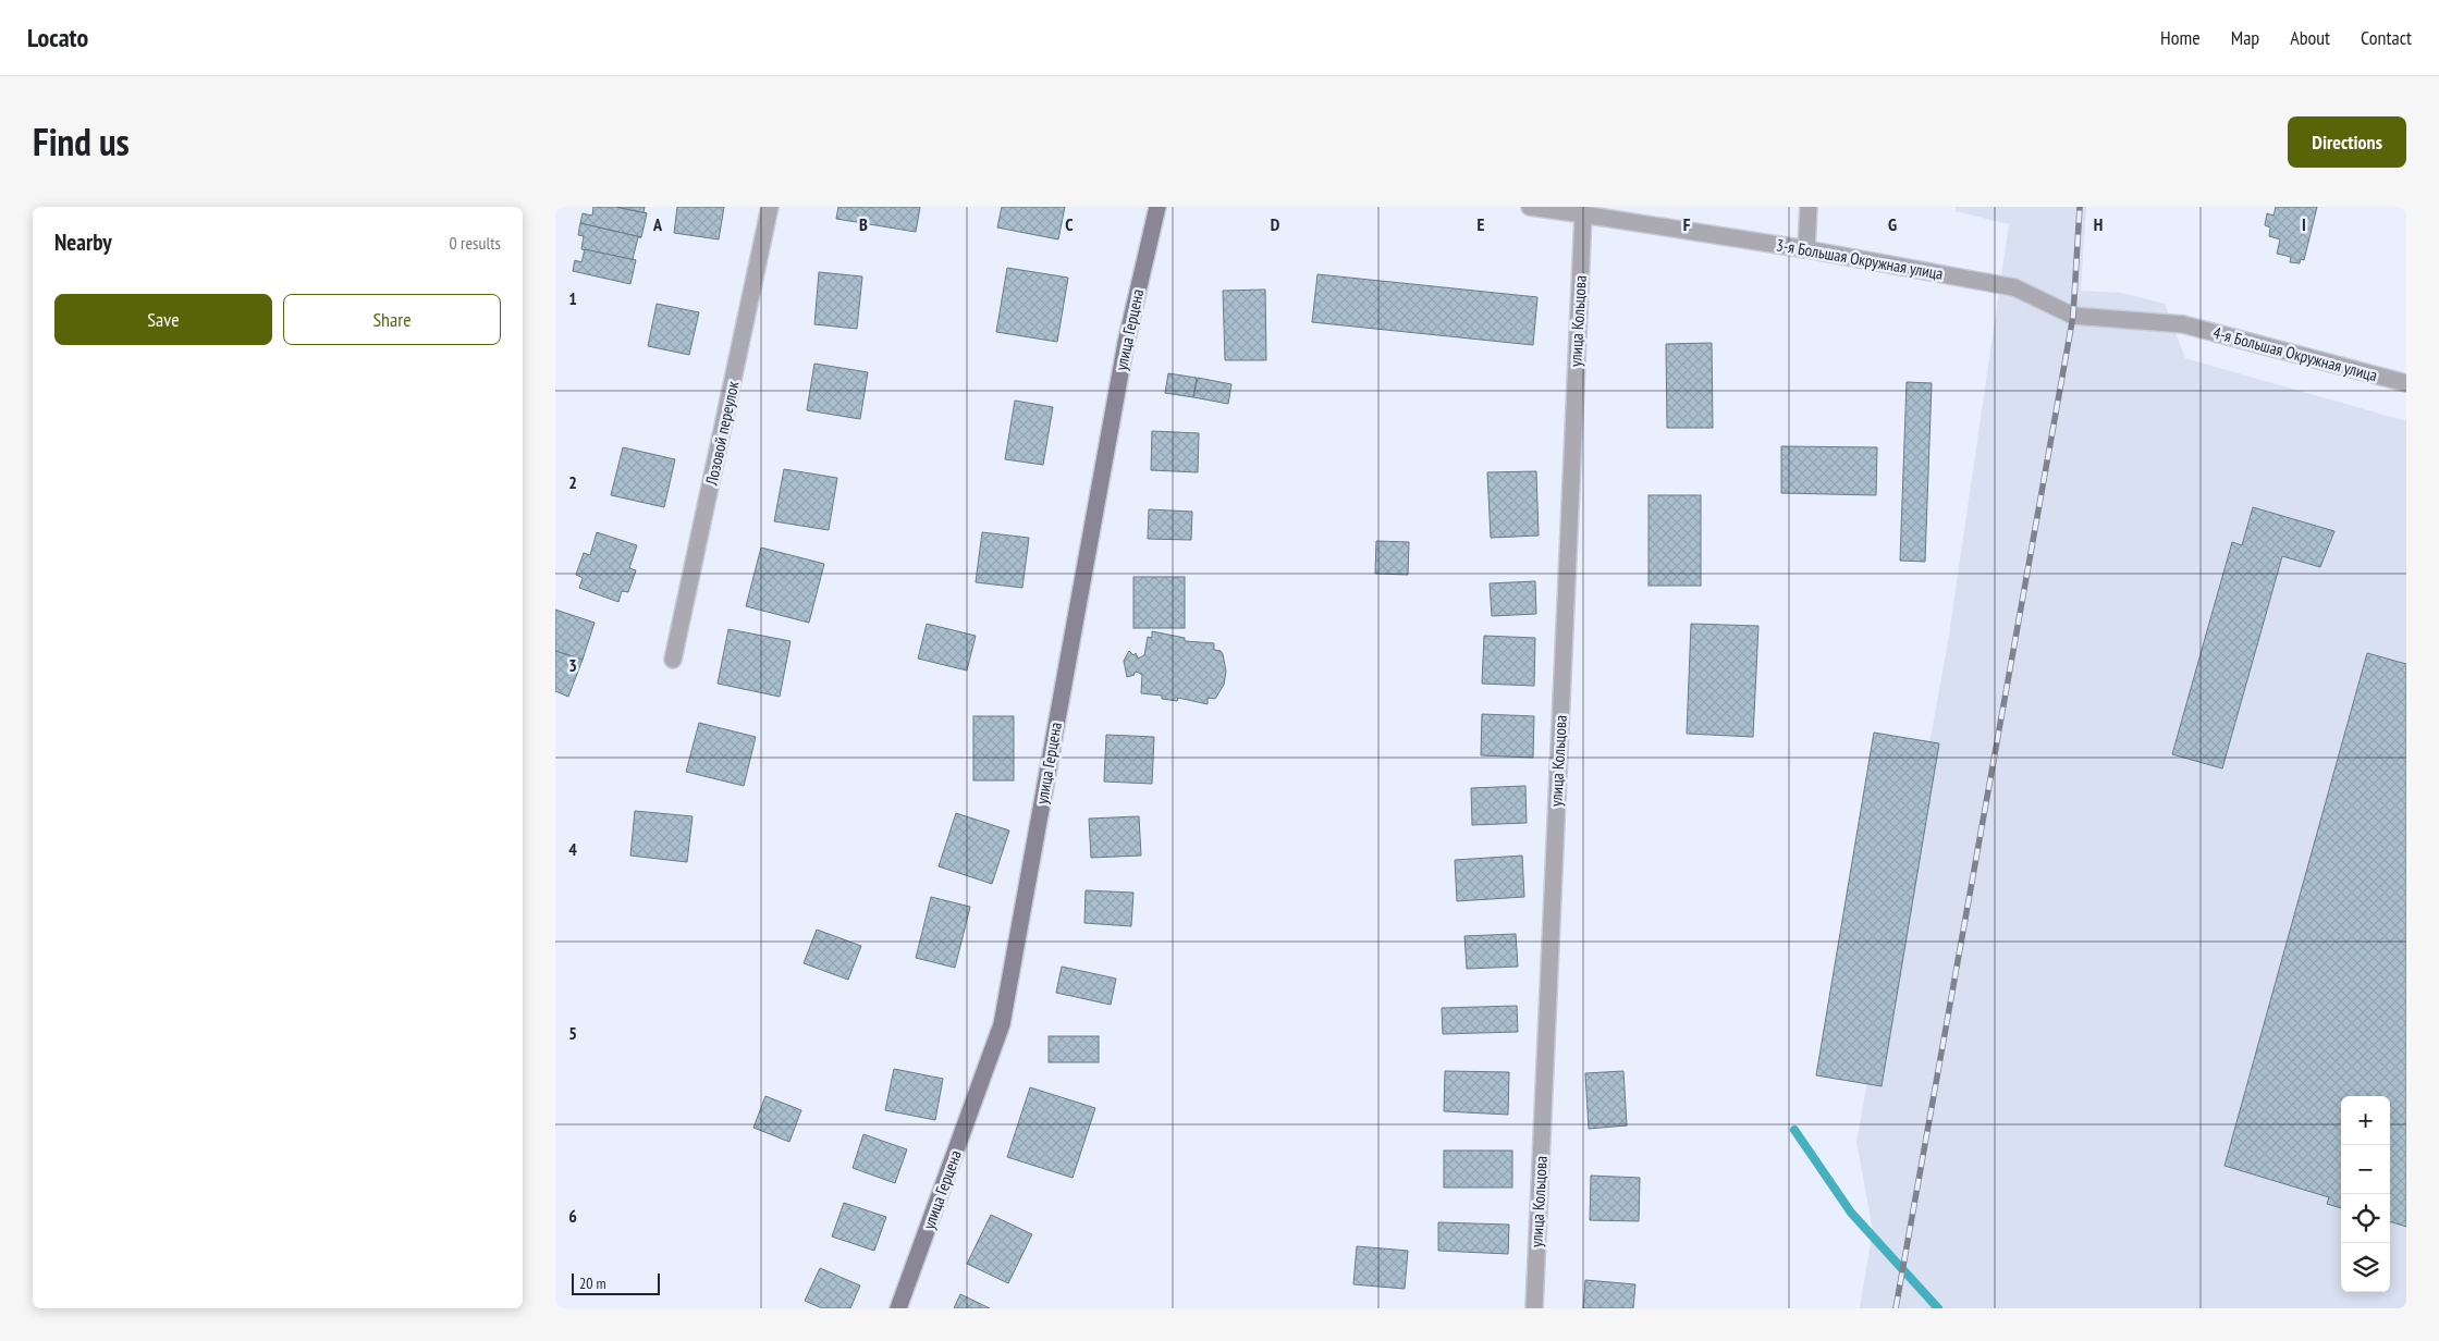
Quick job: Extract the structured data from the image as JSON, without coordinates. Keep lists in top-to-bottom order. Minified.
{"streets":{"main road":["улица Герцена"],"street":["3-я Большая Окружная улица","улица Кольцова","4-я Большая Окружная улица","Лозовой переулок"]},"crossings":[["3-я Большая Окружная улица","улица Кольцова"],["3-я Большая Окружная улица","4-я Большая Окружная улица"]],"scale_bar":"20 m","page":{"header":"Locato","nav":["Home","Map","About","Contact"],"title":"Find us","buttons":["Directions",["Save","Share"]],"heading":["Nearby","0 results"],"map_buttons":["+","−"],"scale":"20 m"},"grid":{"columns":["A","B","C","D","E","F","G","H","I"],"rows":["1","2","3","4","5","6"]}}
